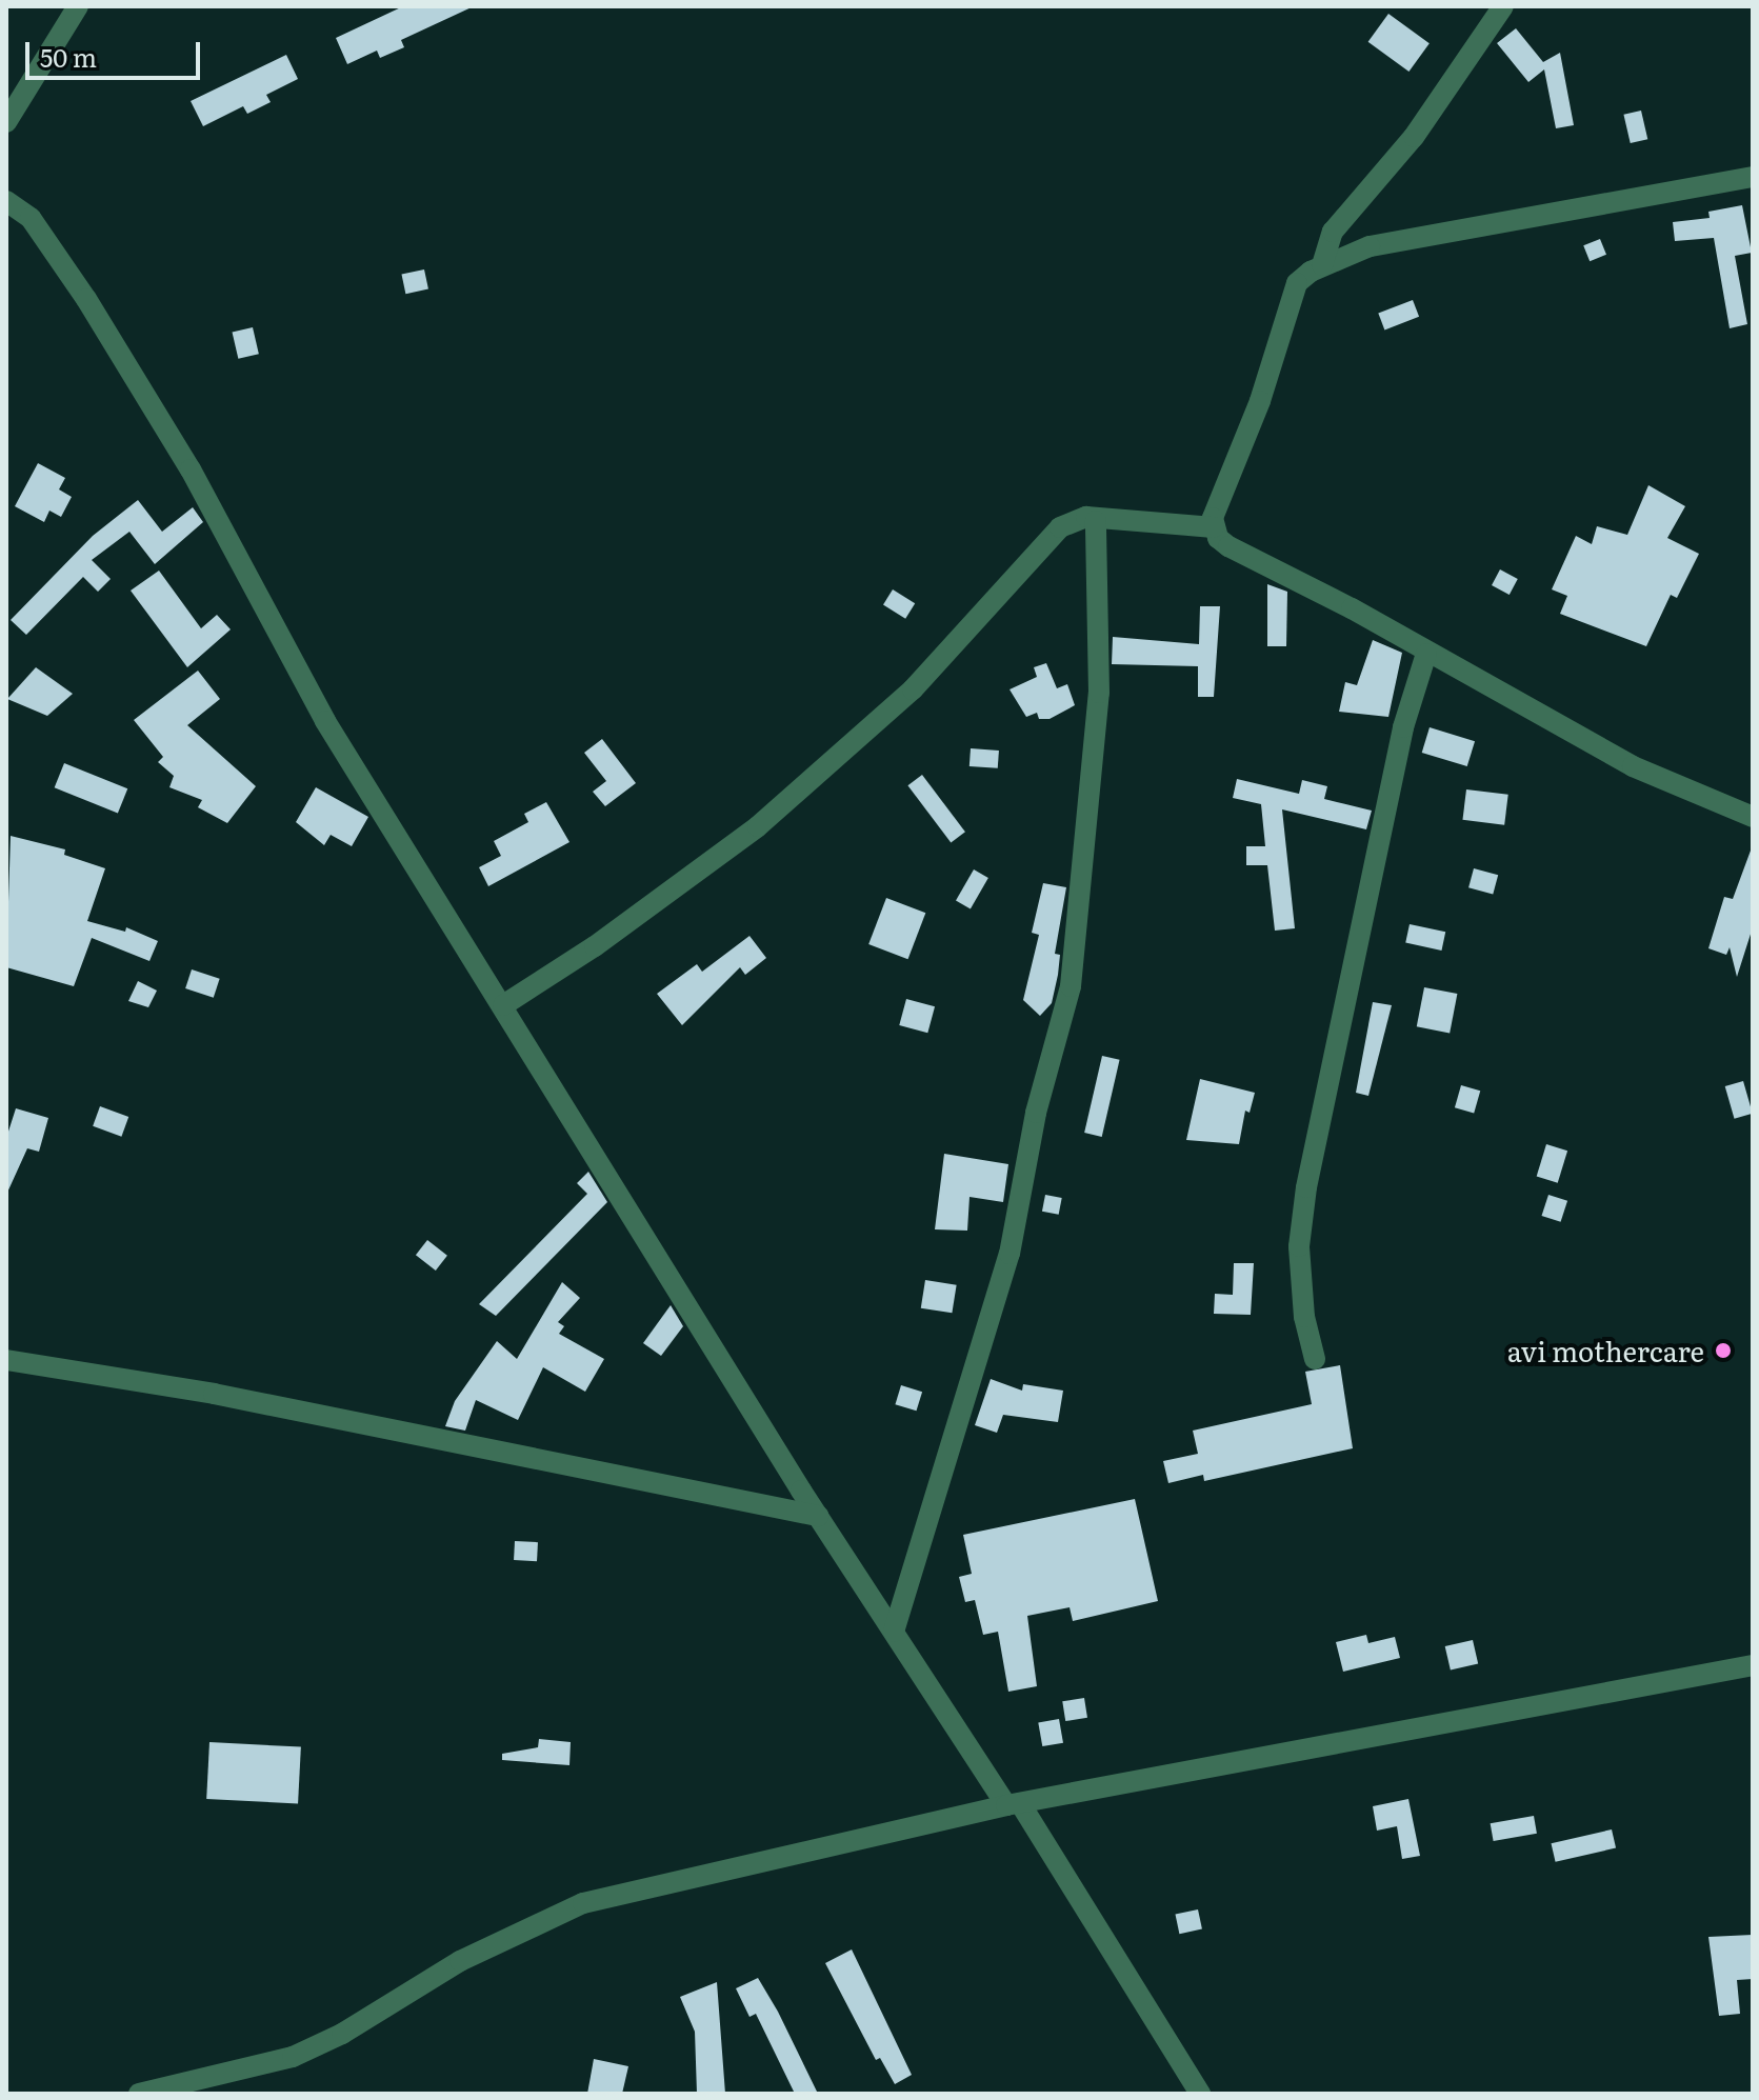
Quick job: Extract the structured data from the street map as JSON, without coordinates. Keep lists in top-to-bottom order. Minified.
{"places":["avi mothercare"],"scale_bar":"50 m"}
